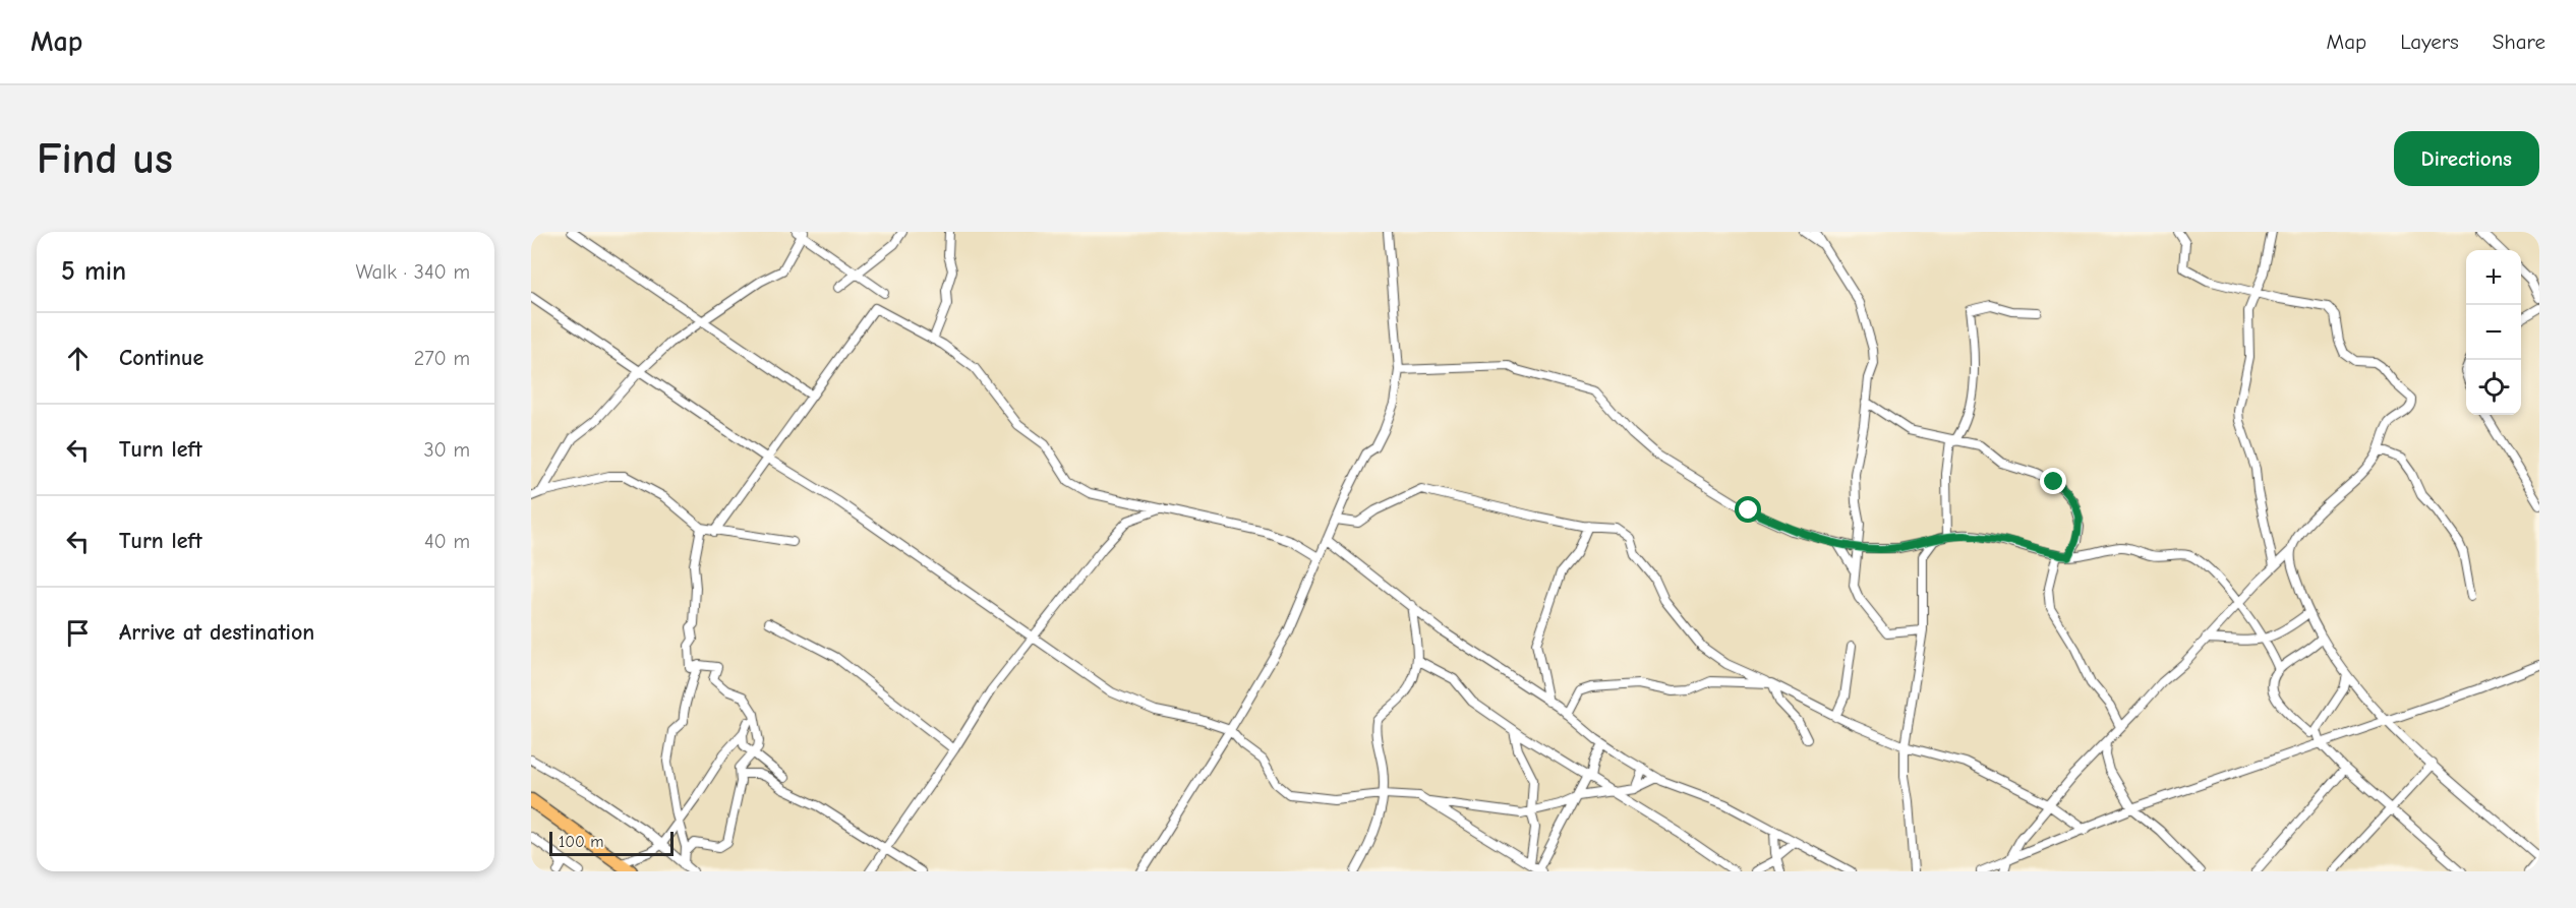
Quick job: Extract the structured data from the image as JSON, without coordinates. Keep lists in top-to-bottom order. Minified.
{"scale_bar":"100 m","page":{"header":"Map","nav":["Map","Layers","Share"],"buttons":"Directions","title":"Find us","heading":["5 min","Walk · 340 m"],"map_buttons":["+","−"],"list":[["Continue","270 m"],["Turn left","30 m"],["Turn left","40 m"],"Arrive at destination"],"scale":"100 m"}}
